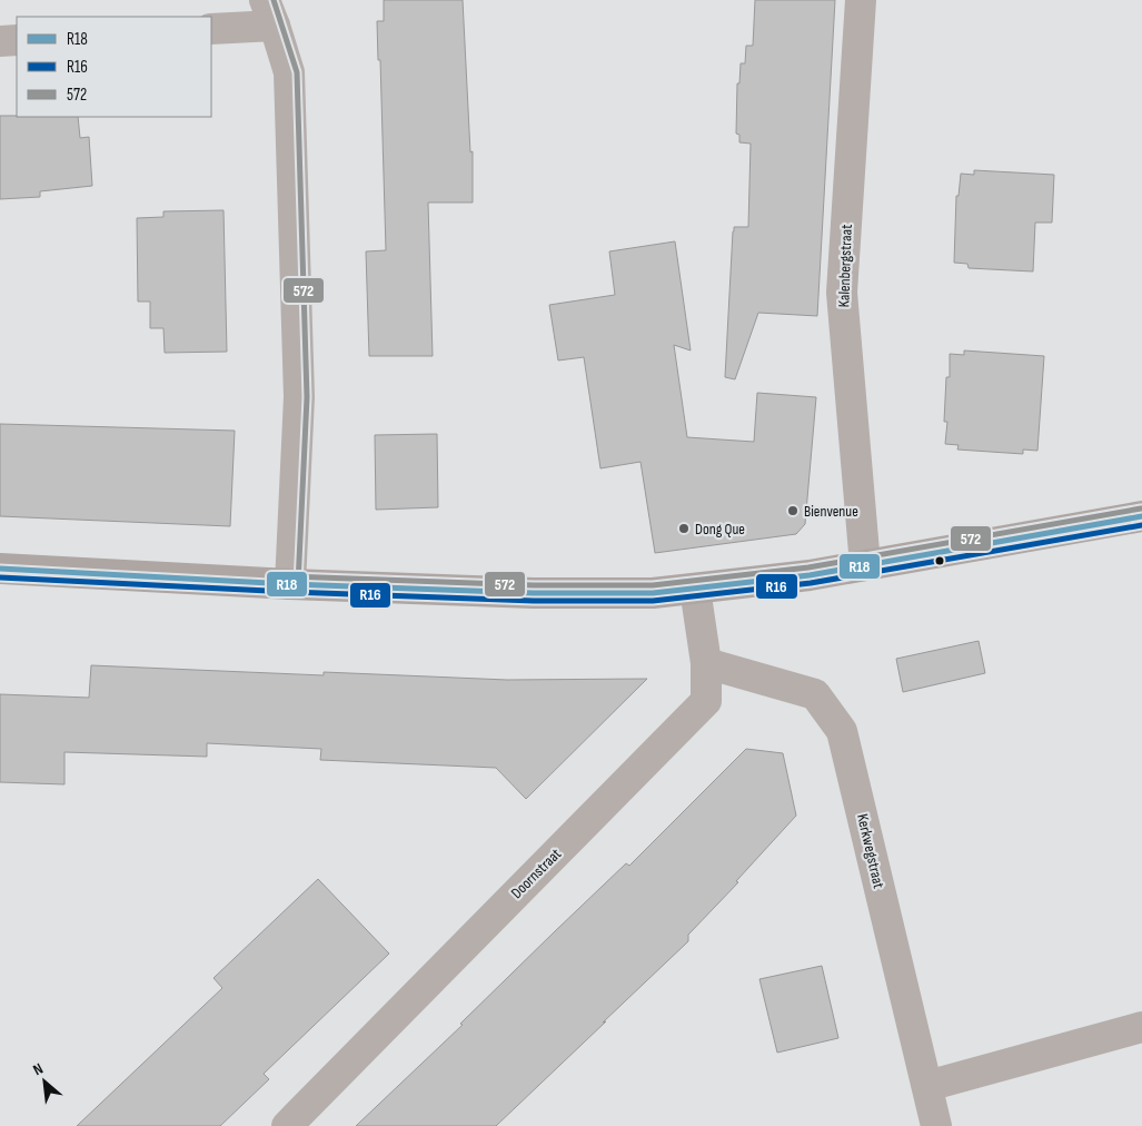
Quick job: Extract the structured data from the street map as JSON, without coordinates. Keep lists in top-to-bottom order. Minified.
{"streets":{"street":["Kalenbergstraat","Kerkwegstraat","Doornstraat"]},"crossings":[["Kerkwegstraat","Doornstraat"]],"places":["Bienvenue","Dong Que"],"lines":["transit line 572","transit line R18","transit line R16"],"legend":["R18","R16","572"],"north":"top left"}
